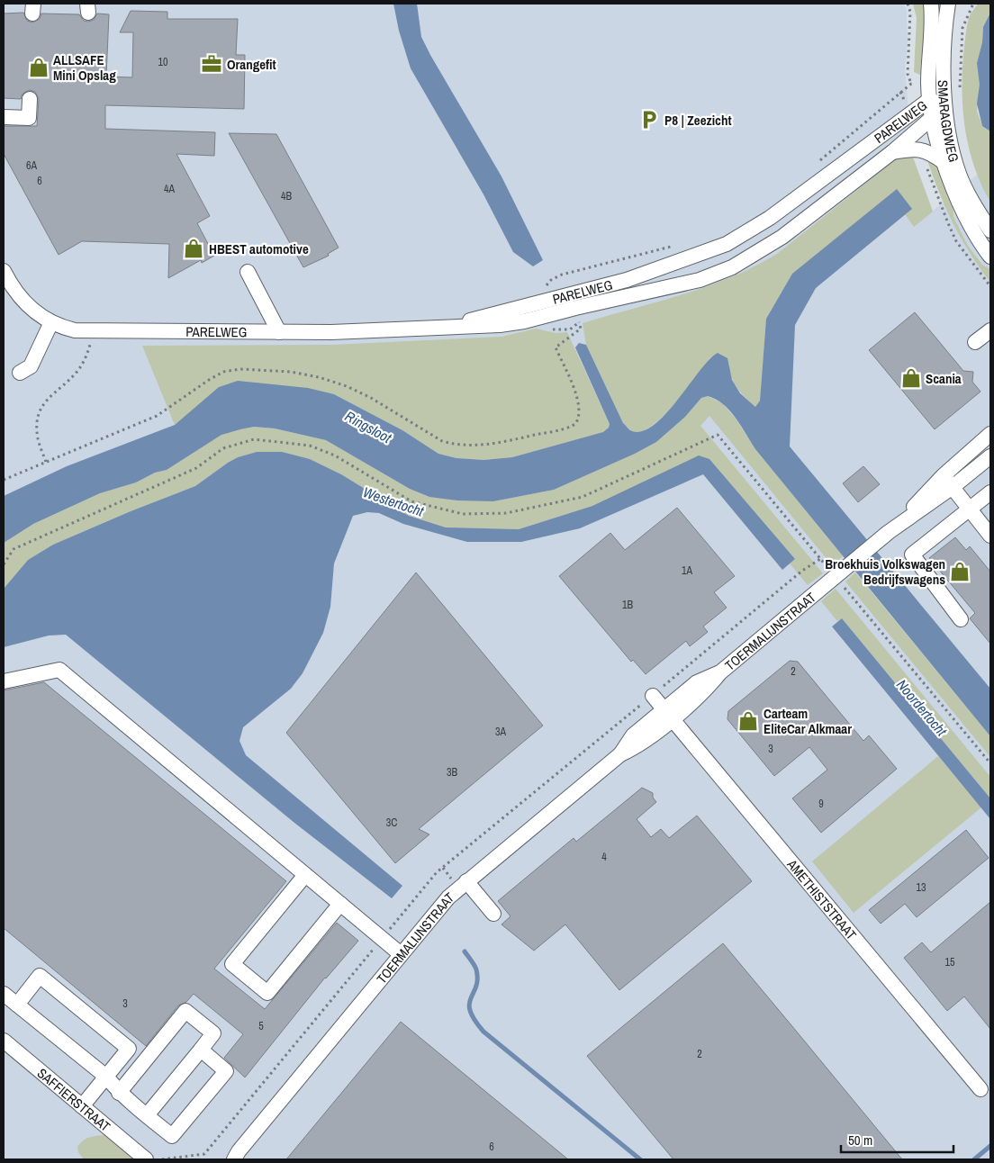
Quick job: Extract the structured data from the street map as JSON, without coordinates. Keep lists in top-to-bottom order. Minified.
{"streets":{"street":["SMARAGDWEG","PARELWEG","TOERMALIJNSTRAAT","AMETHISTSTRAAT","SAFFIERSTRAAT"]},"crossings":[["SMARAGDWEG","PARELWEG"],["TOERMALIJNSTRAAT","AMETHISTSTRAAT"]],"water":["Ringsloot","Westertocht","Noordertocht"],"places":{"office":["Orangefit"],"shop":["ALLSAFE Mini Opslag","HBEST automotive","Scania","Broekhuis Volkswagen Bedrijfswagens","Carteam EliteCar Alkmaar"],"parking":["P8 | Zeezicht"]},"house_numbers":["10","6A","6","4A","4B","1A","1B","2","3A","3","3B","9","3C","4","13","15","3","5","2","6"],"scale_bar":"50 m"}
